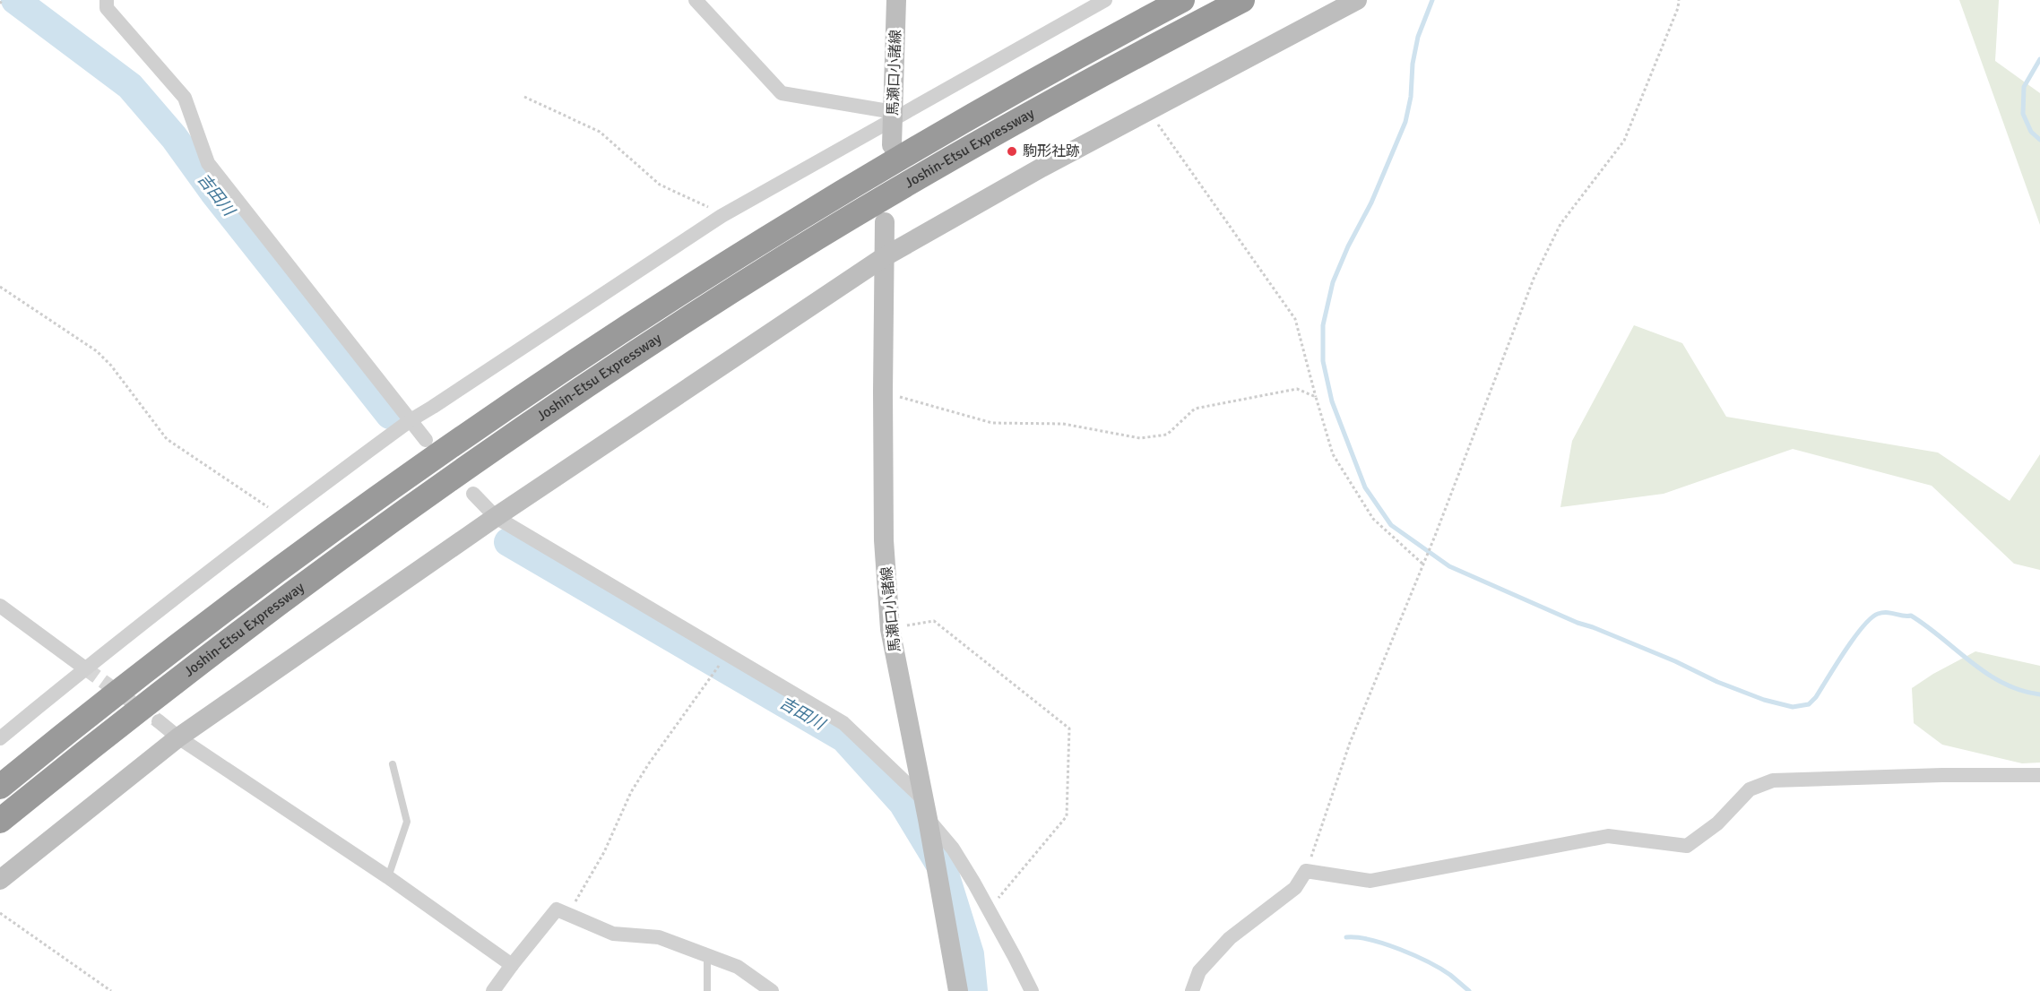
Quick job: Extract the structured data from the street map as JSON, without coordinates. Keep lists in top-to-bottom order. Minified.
{"streets":{"highway":["Joshin-Etsu Expressway"],"street":["馬瀬口小諸線"]},"water":["吉田川"],"places":["駒形社跡"]}
